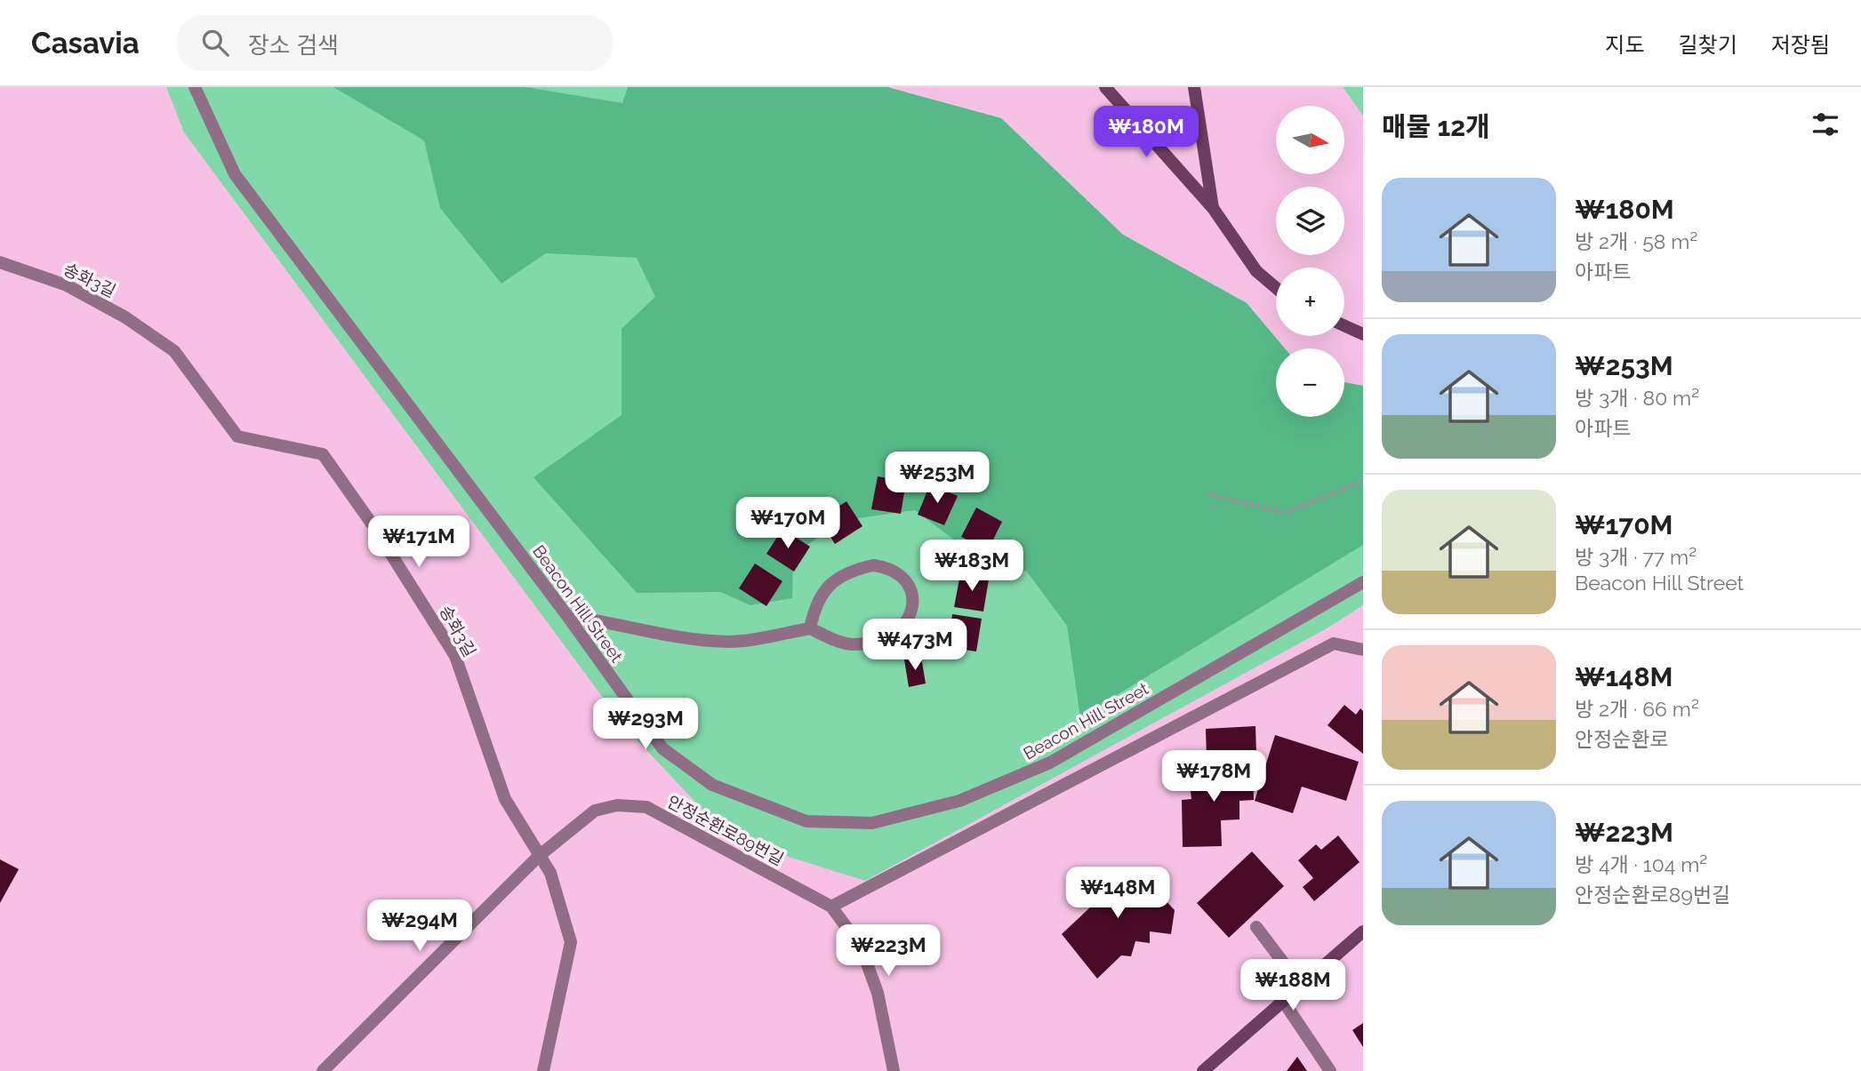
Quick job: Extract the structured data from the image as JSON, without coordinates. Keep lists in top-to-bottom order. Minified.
{"streets":{"street":["송화3길","Beacon Hill Street","안정순환로89번길"]},"crossings":[["송화3길","안정순환로89번길"]],"north":"right","page":{"header":"Casavia","search":"장소 검색","nav":["지도","길찾기","저장됨"],"heading":"매물 12개","map_buttons":["+","−"],"price":["₩180M","₩253M","₩170M","₩171M","₩183M","₩473M","₩293M","₩178M","₩148M","₩294M","₩223M","₩188M"],"list":[{"name":"₩180M","note":"방 2개 · 58 m² · 아파트"},{"name":"₩253M","note":"방 3개 · 80 m² · 아파트"},{"name":"₩170M","note":"방 3개 · 77 m² · Beacon Hill Street"},{"name":"₩148M","note":"방 2개 · 66 m² · 안정순환로"},{"name":"₩223M","note":"방 4개 · 104 m² · 안정순환로89번길"}]}}
